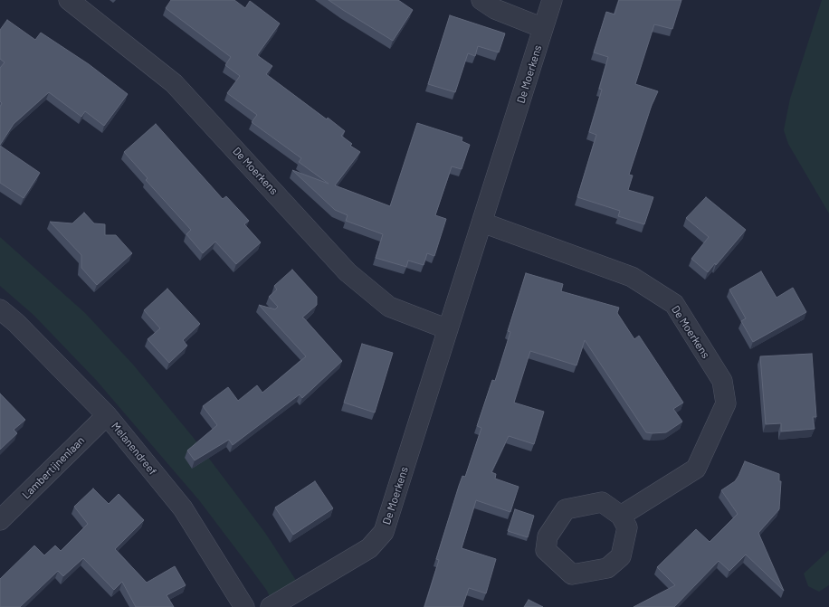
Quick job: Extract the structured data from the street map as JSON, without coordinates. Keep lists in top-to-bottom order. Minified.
{"streets":{"street":["De Moerkens","Melanendreef","Lambertijnenlaan"]},"crossings":[["Melanendreef","Lambertijnenlaan"]]}
